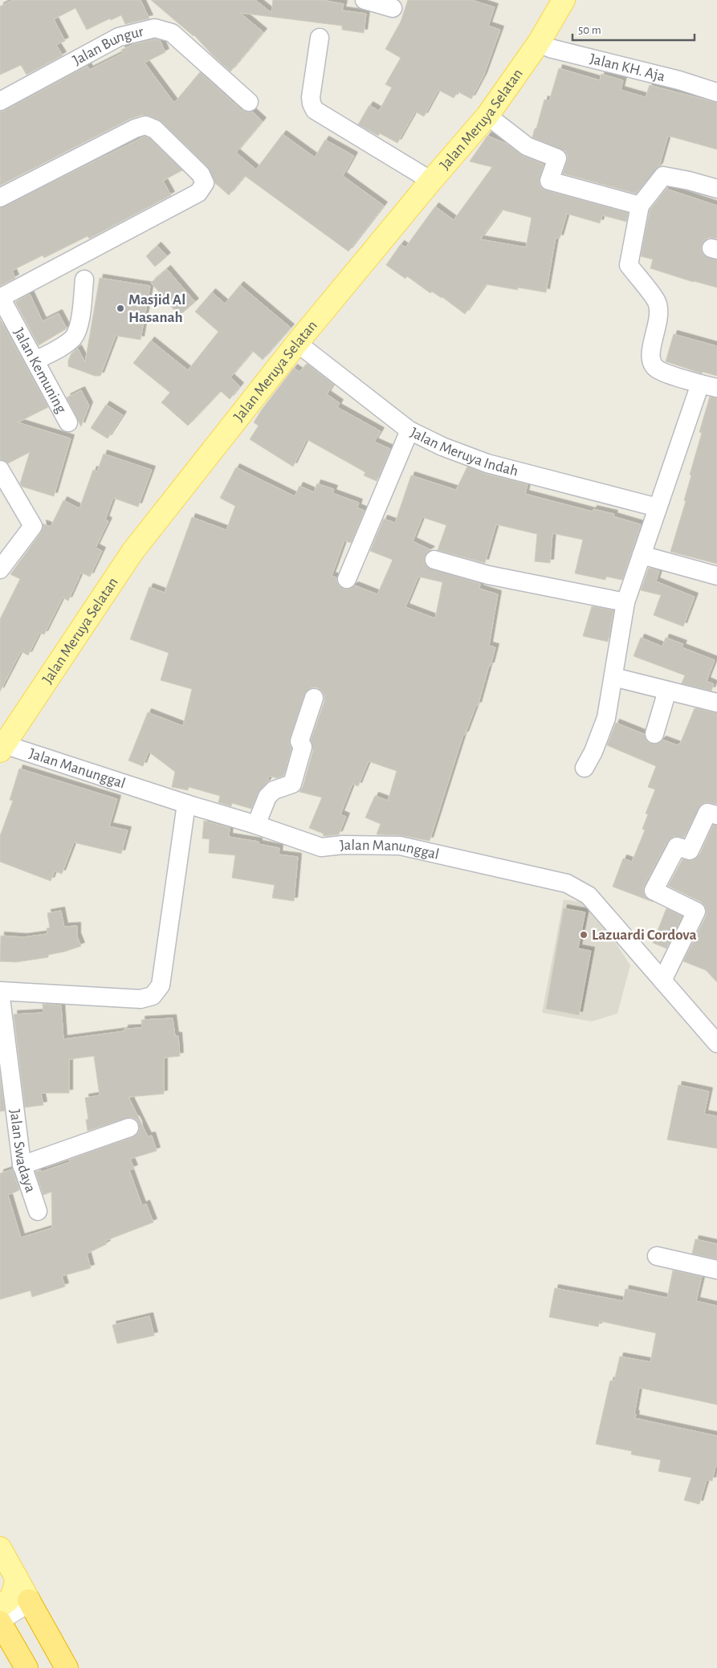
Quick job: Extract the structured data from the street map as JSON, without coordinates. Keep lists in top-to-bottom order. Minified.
{"streets":{"main road":["Jalan Meruya Selatan"],"street":["Jalan Bungur","Jalan KH. Aja","Jalan Kemuning","Jalan Meruya Indah","Jalan Manunggal","Jalan Swadaya"]},"crossings":[["Jalan KH. Aja","Jalan Meruya Selatan"],["Jalan Meruya Selatan","Jalan Meruya Indah"],["Jalan Meruya Selatan","Jalan Manunggal"]],"places":["Masjid Al Hasanah","Lazuardi Cordova"],"scale_bar":"50 m"}
